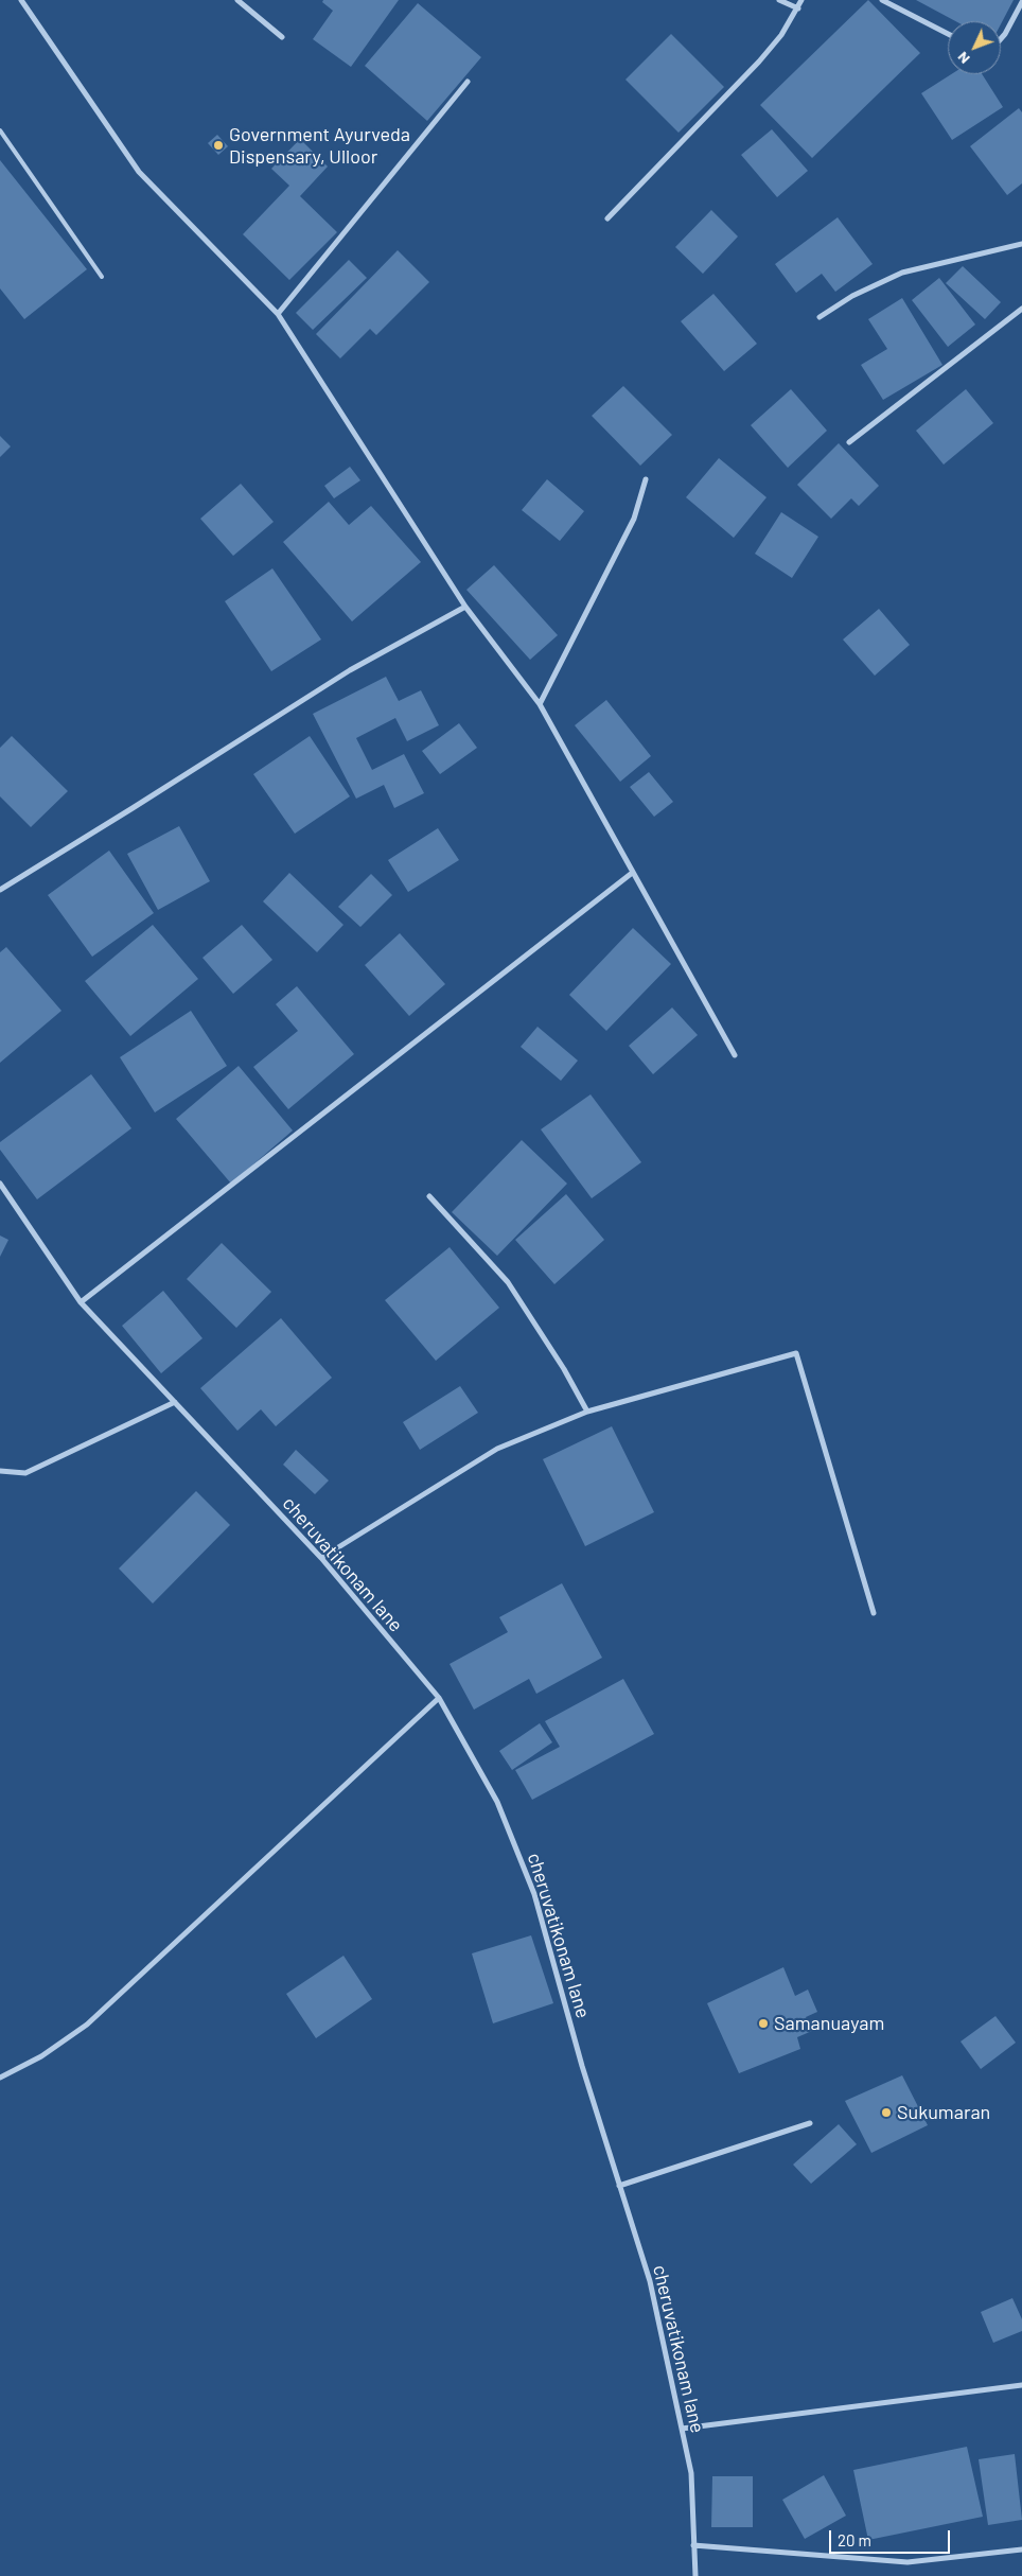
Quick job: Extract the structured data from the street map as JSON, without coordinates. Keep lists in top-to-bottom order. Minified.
{"streets":{"street":["cheruvatikonam lane"]},"places":["Government Ayurveda Dispensary, Ulloor","Samanuayam","Sukumaran"],"scale_bar":"20 m","north":"bottom left"}
